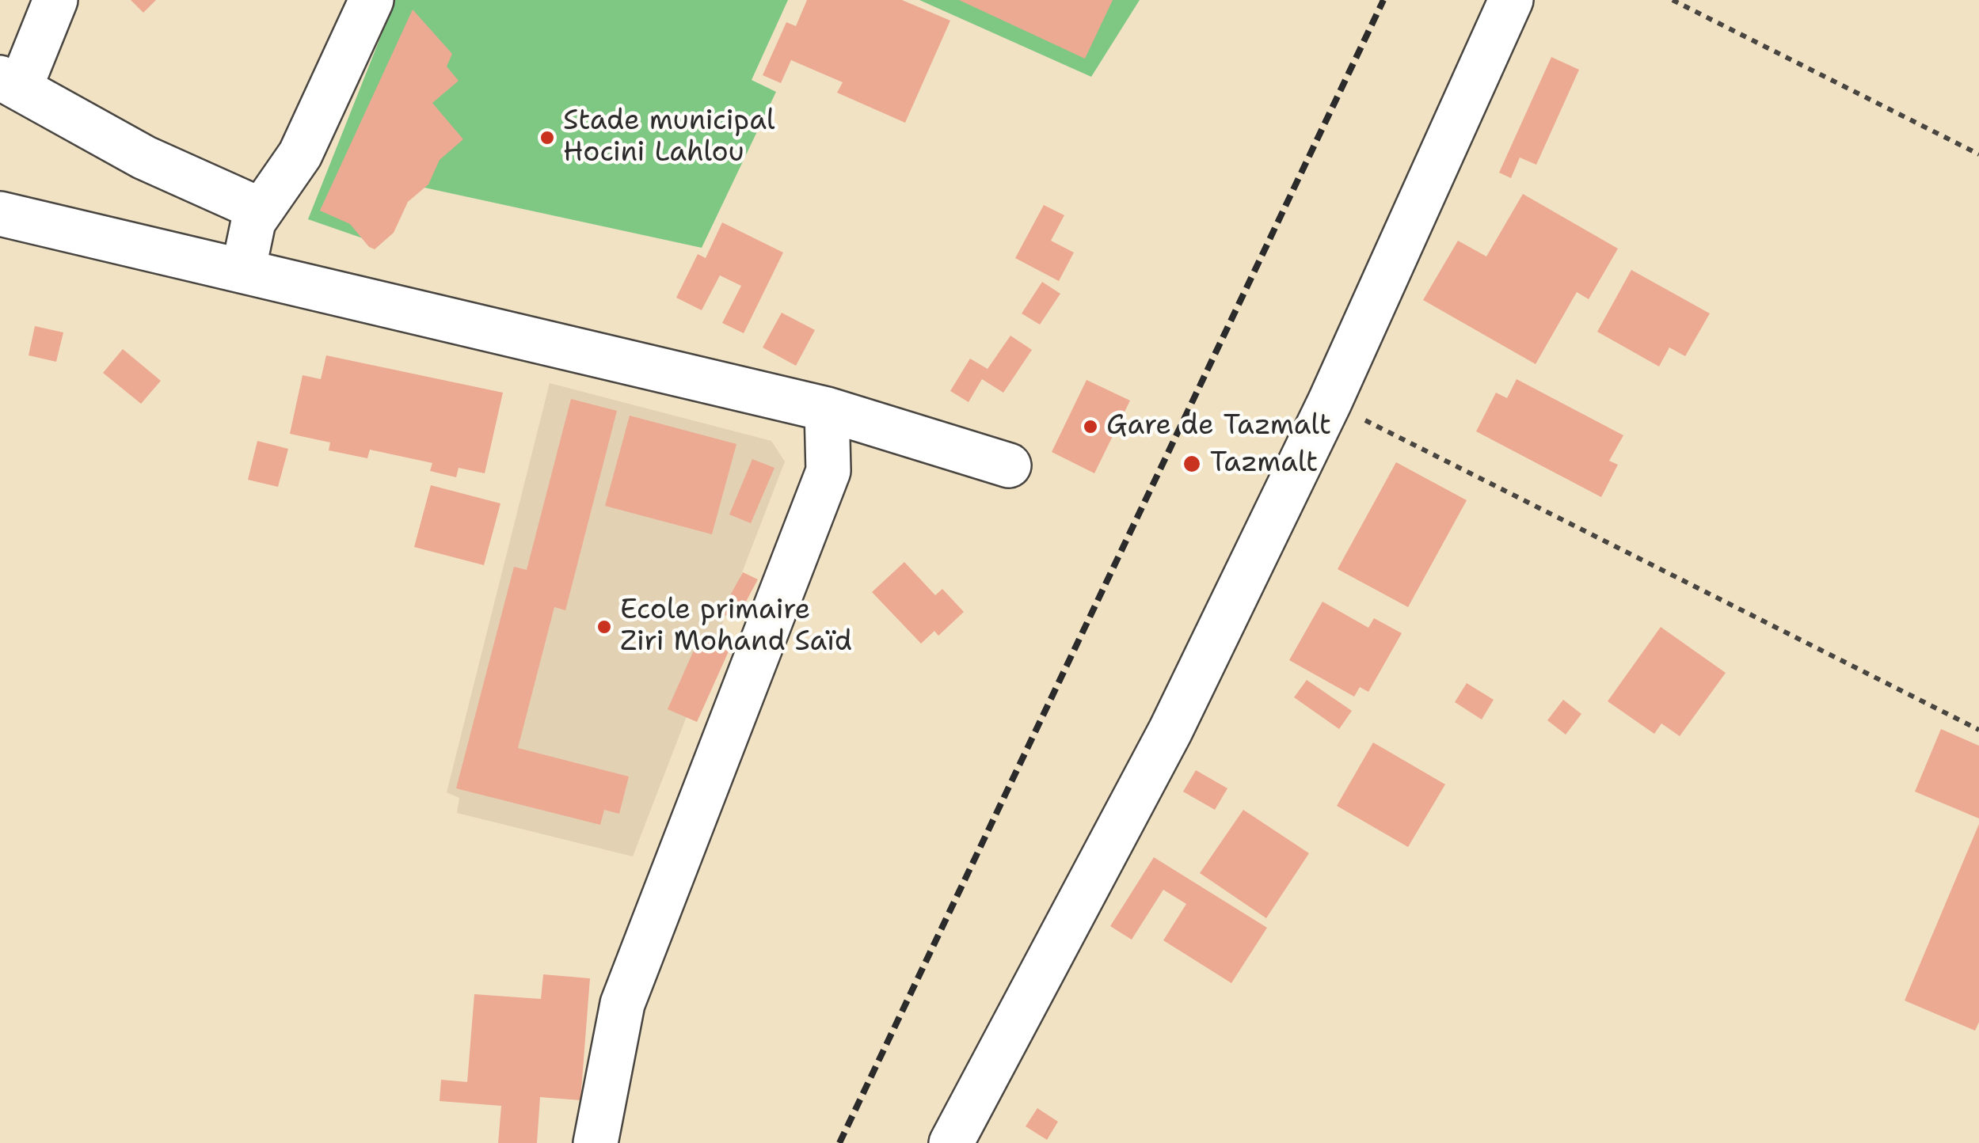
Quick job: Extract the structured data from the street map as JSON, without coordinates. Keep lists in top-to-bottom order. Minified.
{"places":["Stade municipal Hocini Lahlou","Gare de Tazmalt","Tazmalt","Ecole primaire Ziri Mohand Saïd"]}
